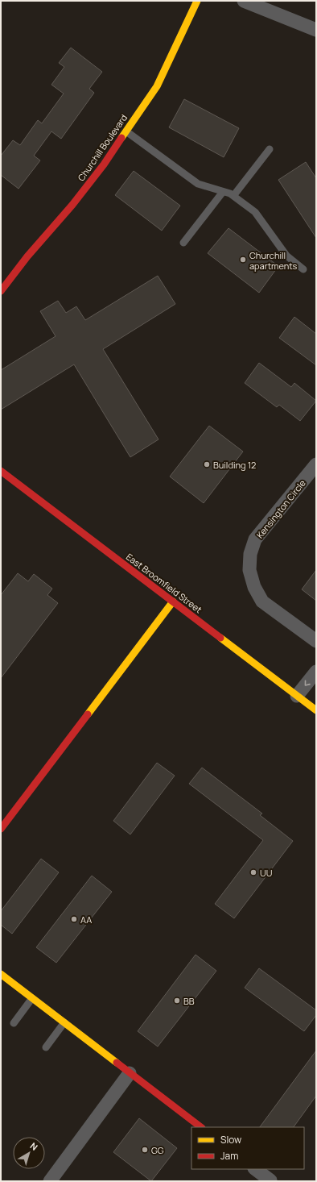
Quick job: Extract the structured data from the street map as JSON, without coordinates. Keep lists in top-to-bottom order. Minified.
{"streets":{"street":["Churchill Boulevard","Kensington Circle","East Broomfield Street"]},"places":["Churchill apartments","Building 12","UU","AA","BB","GG"],"legend":["Slow","Jam"],"north":"top right"}
